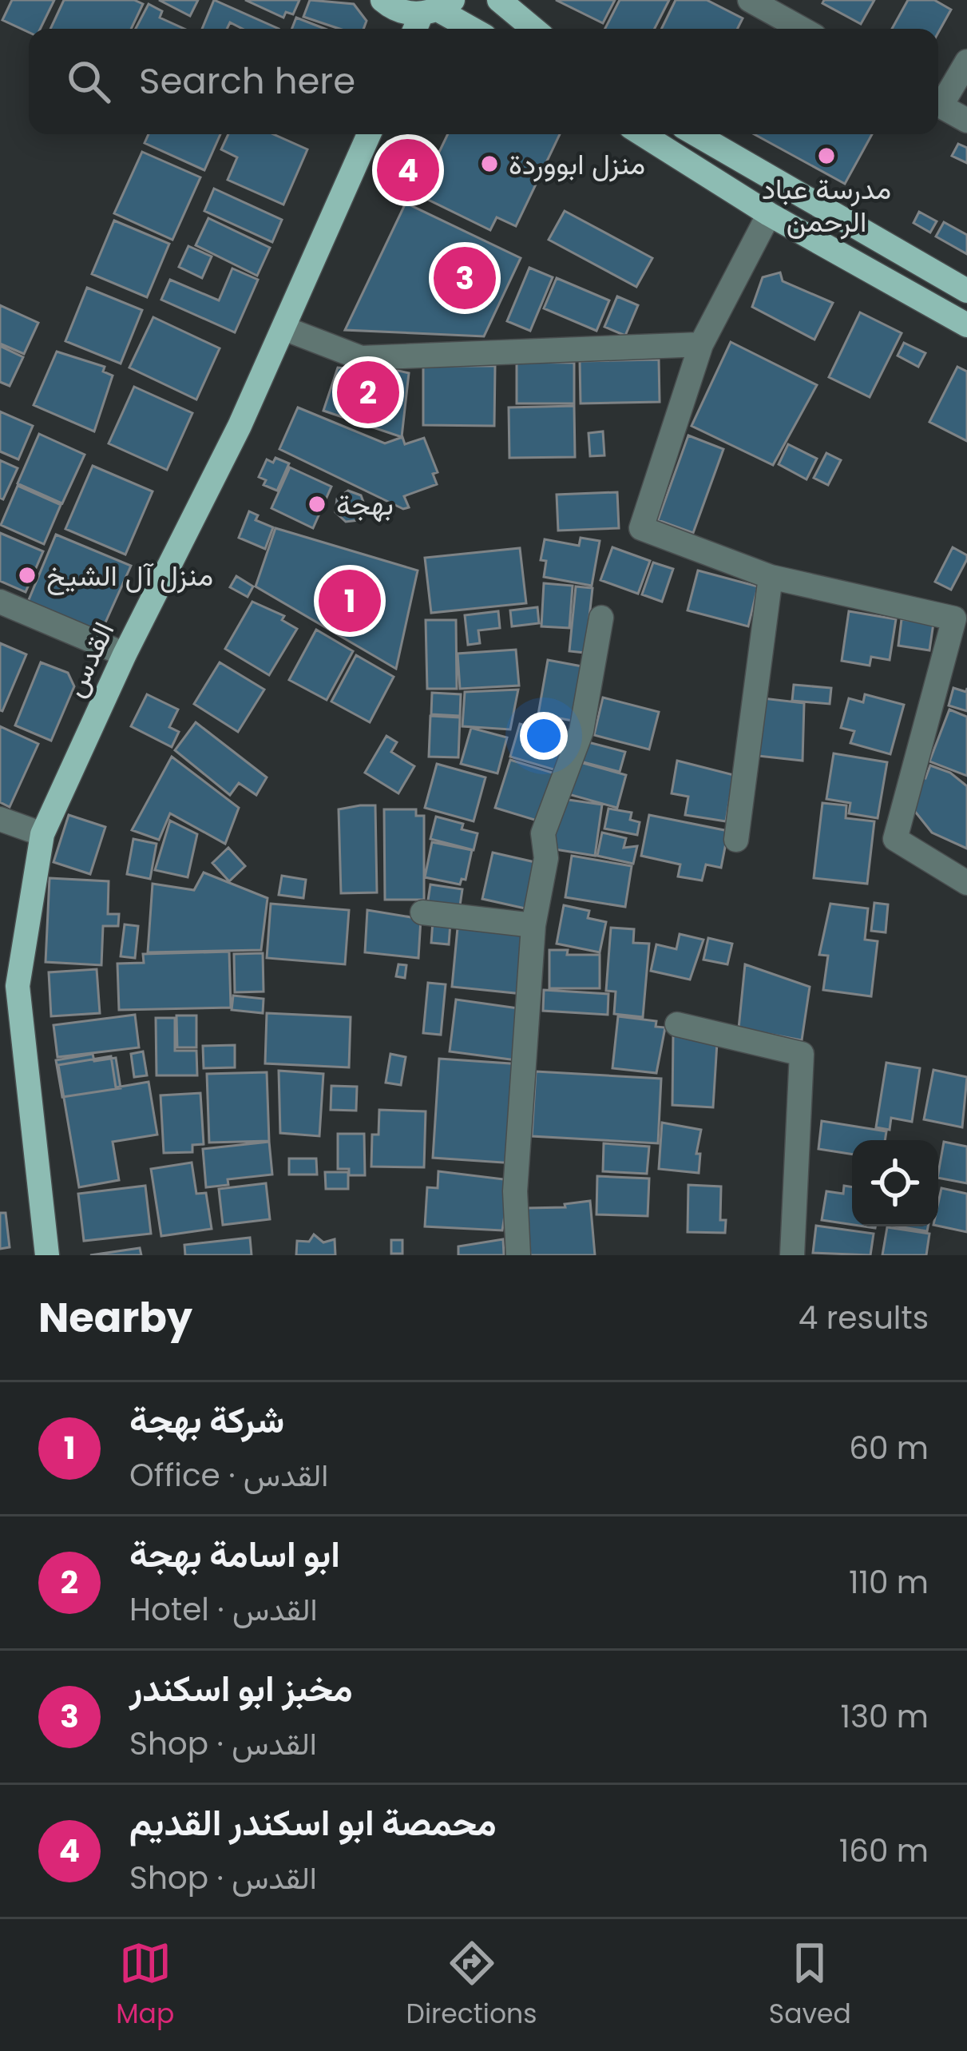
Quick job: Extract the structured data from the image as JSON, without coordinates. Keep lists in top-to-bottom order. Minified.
{"streets":{"main road":["القدس"]},"places":["مدرسة عباد الرحمن","منزل ابووردة","بهجة","منزل آل الشيخ"],"page":{"search":"Search here","pins":["4","3","2","1"],"heading":["Nearby","4 results"],"list":[{"mark":"1","name":"شركة بهجة","note":"Office · القدس","value":"60 m"},{"mark":"2","name":"ابو اسامة بهجة","note":"Hotel · القدس","value":"110 m"},{"mark":"3","name":"مخبز ابو اسكندر","note":"Shop · القدس","value":"130 m"},{"mark":"4","name":"محمصة ابو اسكندر القديم","note":"Shop · القدس","value":"160 m"}],"nav":["Map","Directions","Saved"]}}
